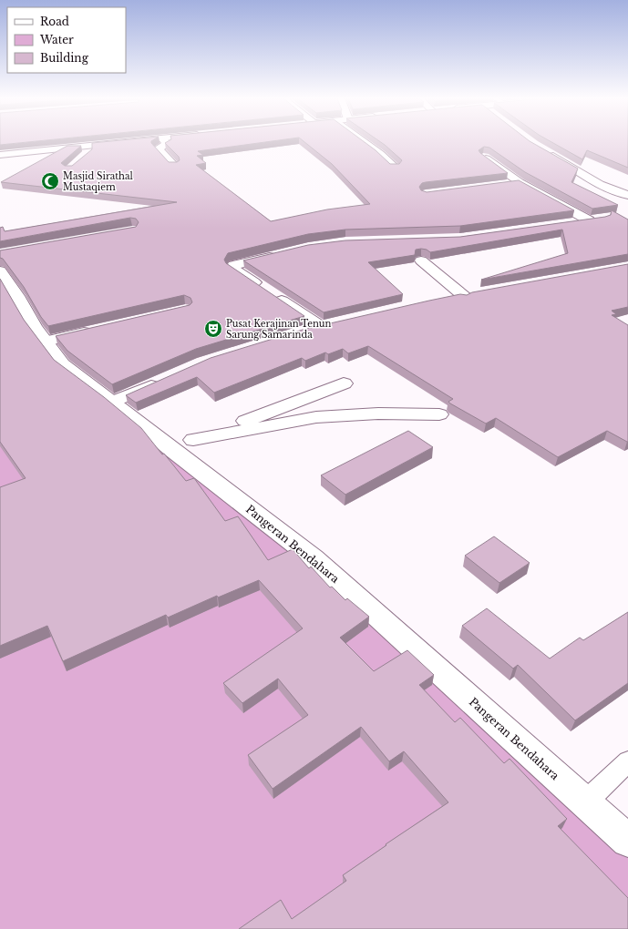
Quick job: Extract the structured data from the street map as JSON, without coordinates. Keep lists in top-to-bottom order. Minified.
{"streets":{"street":["Pangeran Bendahara"]},"places":{"mosque":["Masjid Sirathal Mustaqiem"],"theatre":["Pusat Kerajinan Tenun Sarung Samarinda"]},"legend":["Road","Water","Building"]}
